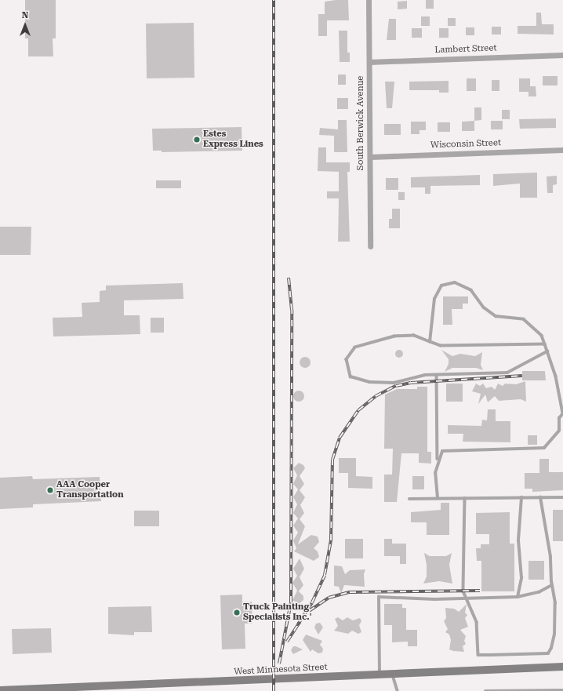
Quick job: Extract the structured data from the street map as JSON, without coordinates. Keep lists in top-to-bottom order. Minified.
{"streets":{"street":["Lambert Street","South Berwick Avenue","Wisconsin Street","West Minnesota Street"]},"crossings":[["Lambert Street","South Berwick Avenue"],["South Berwick Avenue","Wisconsin Street"]],"places":["Estes Express Lines","AAA Cooper Transportation","Truck Painting Specialists Inc.'"],"north":"top"}
